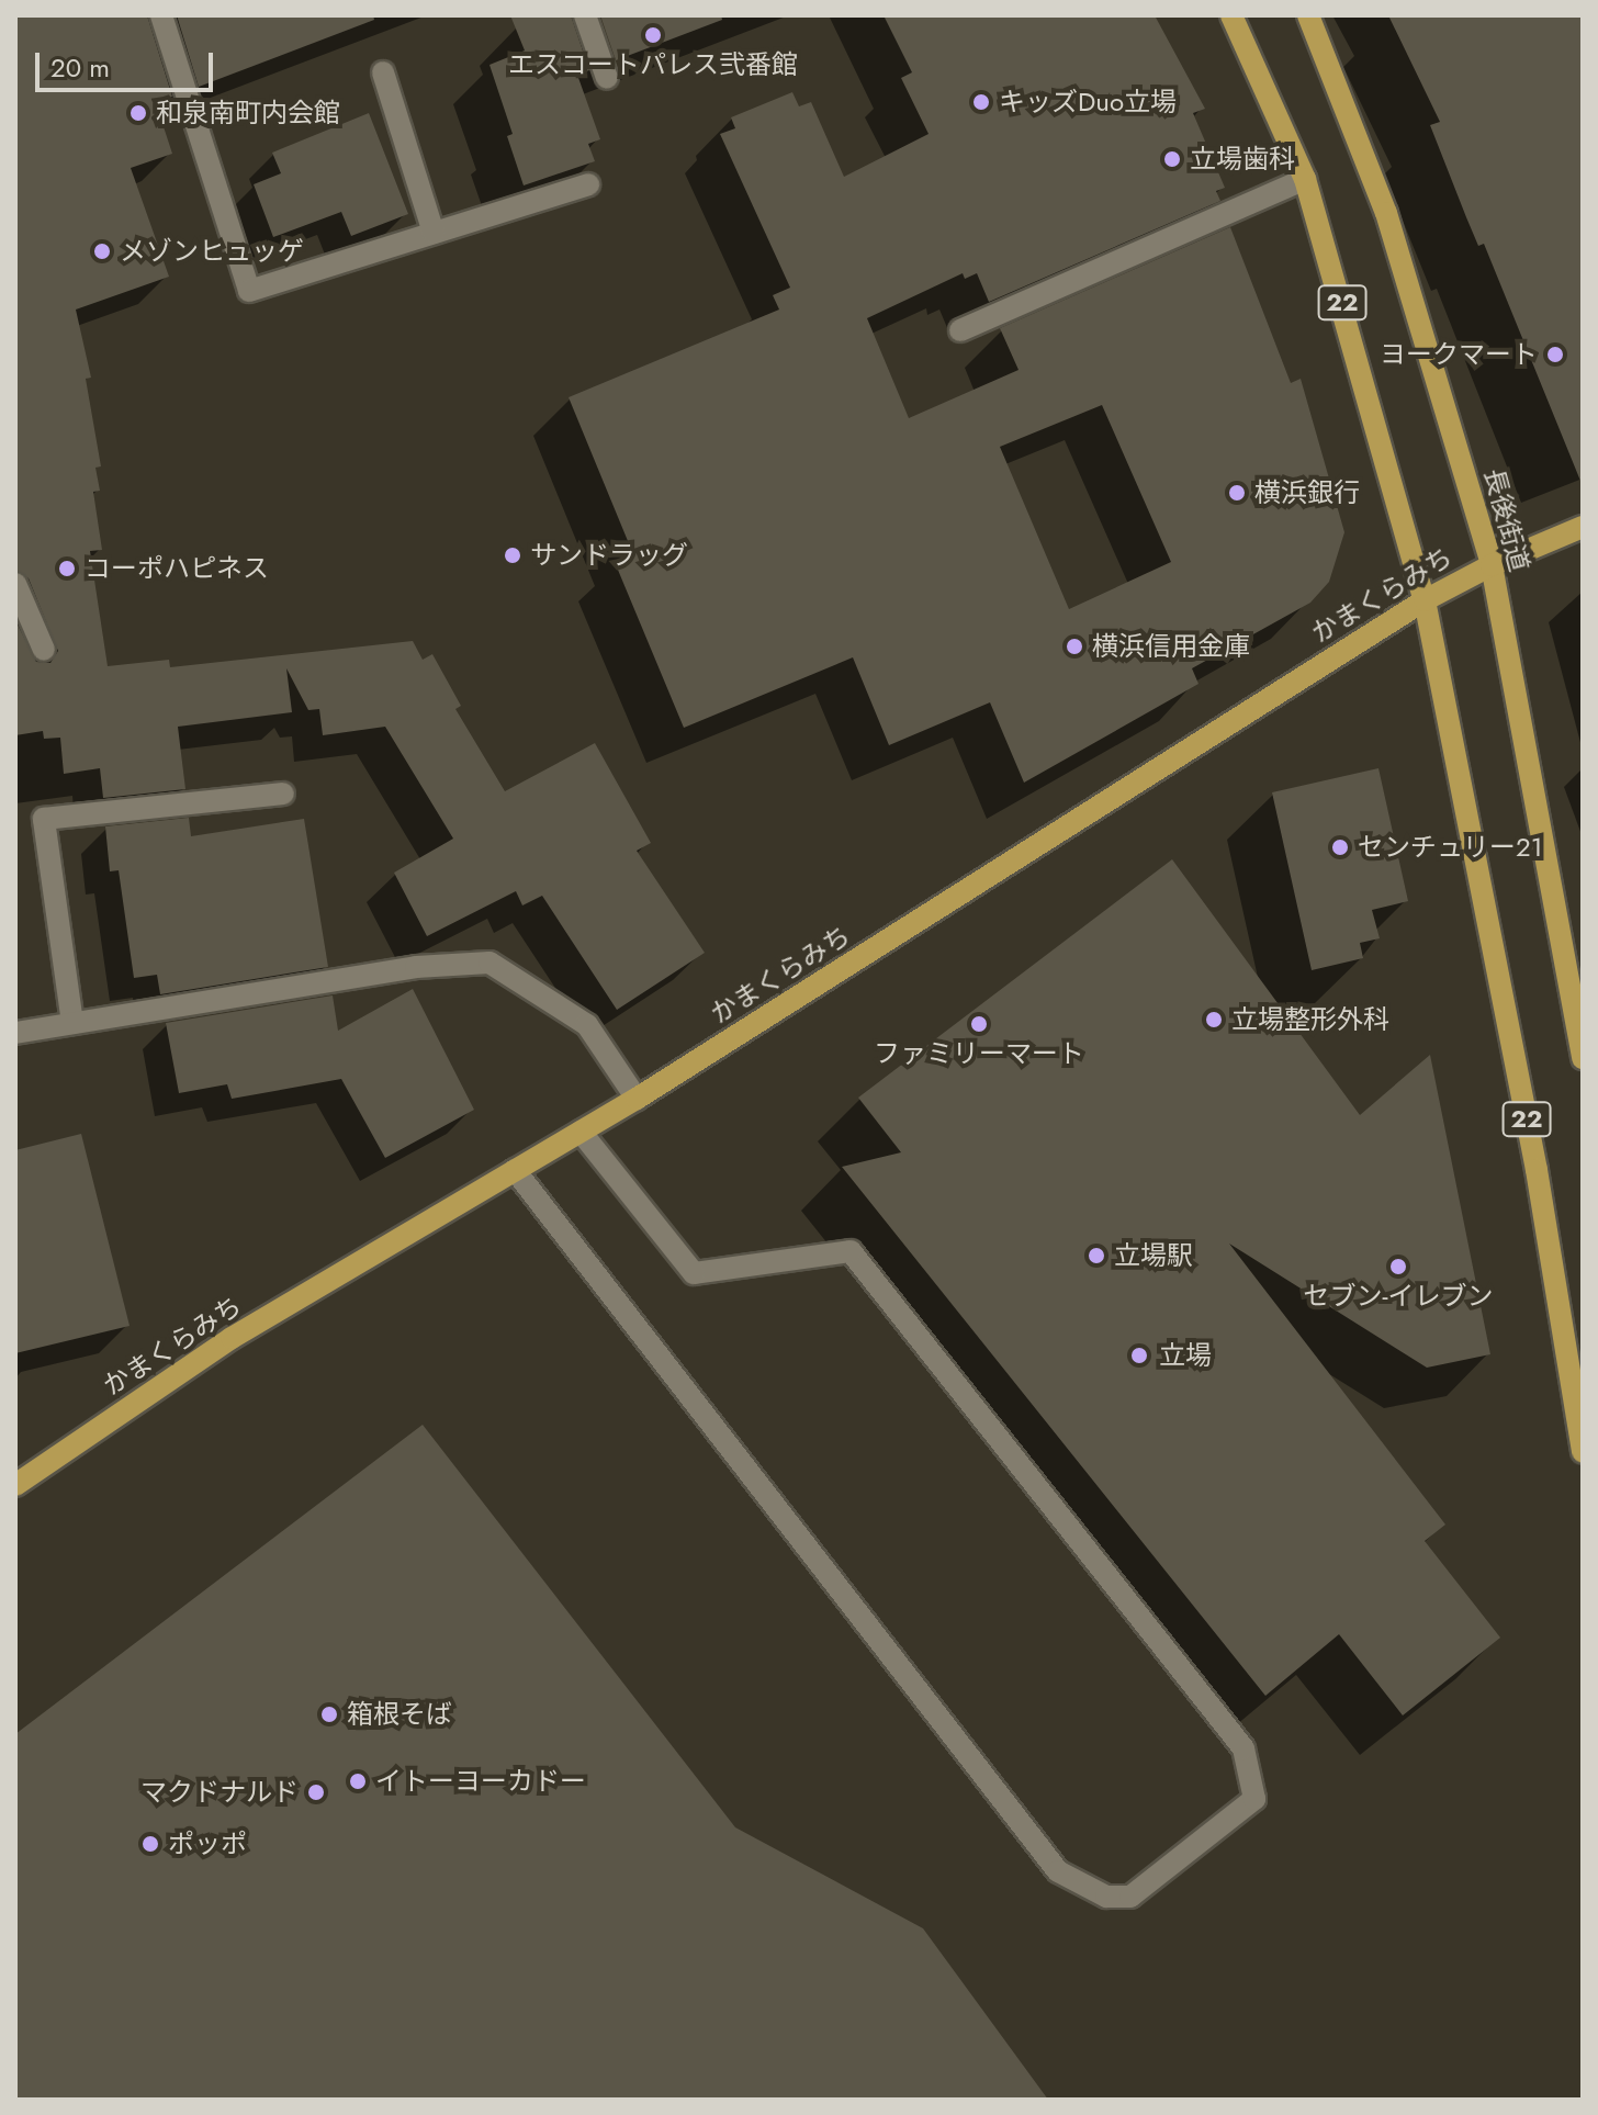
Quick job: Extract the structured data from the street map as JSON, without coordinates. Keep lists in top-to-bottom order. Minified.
{"streets":{"main road":["22","長後街道","かまくらみち"]},"crossings":[["22","かまくらみち"],["長後街道","かまくらみち"]],"places":["エスコートパレス弐番館","キッズDuo立場","和泉南町内会館","立場歯科","メゾンヒュッゲ","ヨークマート","横浜銀行","サンドラッグ","コーポハピネス","横浜信用金庫","センチュリー21","立場整形外科","ファミリーマート","立場駅","セブン-イレブン","立場","箱根そば","イトーヨーカドー","マクドナルド","ポッポ"],"scale_bar":"20 m"}
